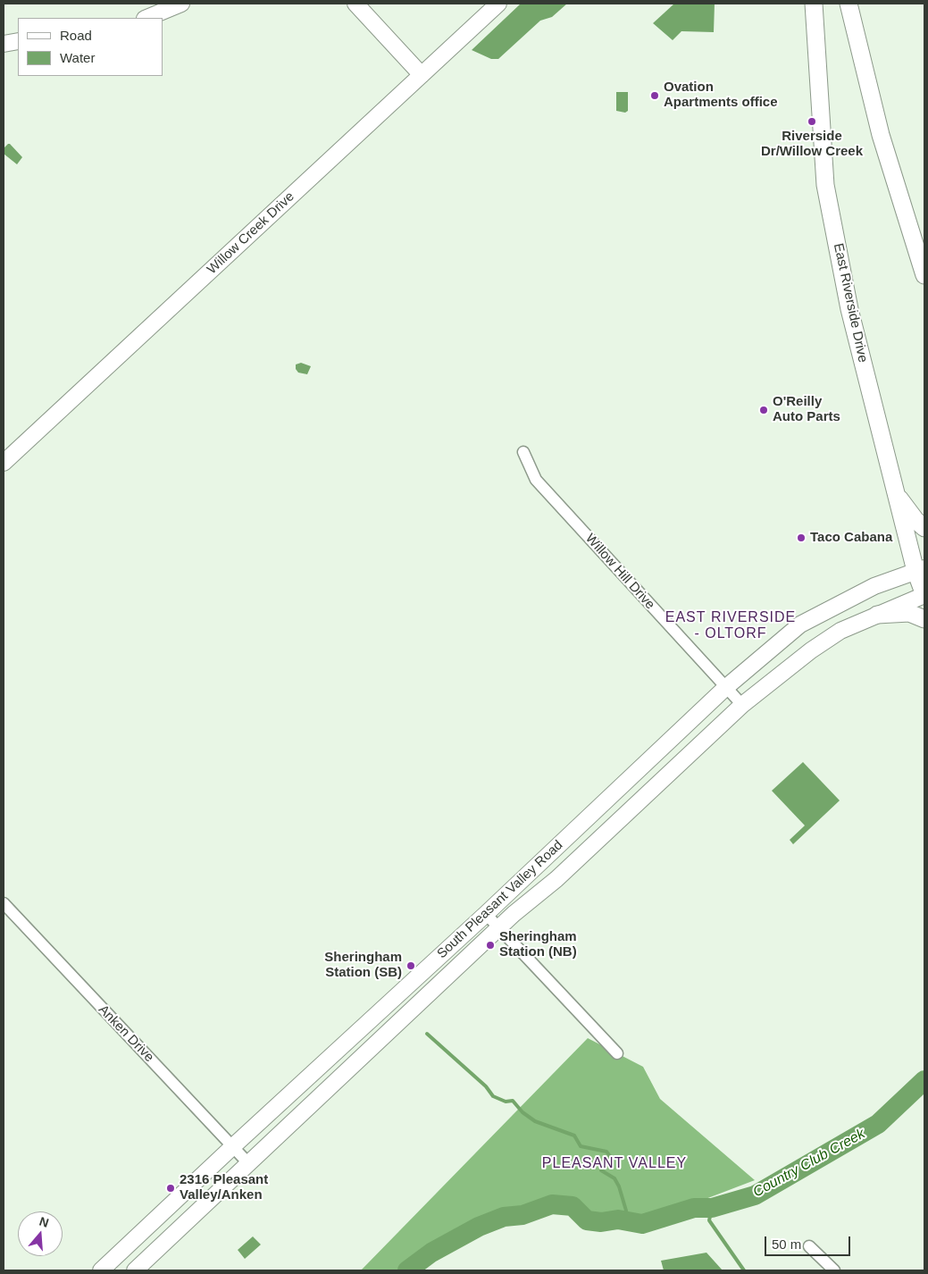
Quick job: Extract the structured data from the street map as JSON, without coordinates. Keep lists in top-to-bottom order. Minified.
{"streets":{"main road":["Willow Creek Drive","East Riverside Drive","South Pleasant Valley Road"],"street":["Willow Hill Drive","Anken Drive"]},"crossings":[["East Riverside Drive","South Pleasant Valley Road"],["Willow Hill Drive","South Pleasant Valley Road"],["South Pleasant Valley Road","Anken Drive"]],"districts":["EAST RIVERSIDE - OLTORF","PLEASANT VALLEY"],"water":["Country Club Creek"],"places":["Ovation Apartments office","Riverside Dr/Willow Creek","O'Reilly Auto Parts","Taco Cabana","Sheringham Station (NB)","Sheringham Station (SB)","2316 Pleasant Valley/Anken"],"legend":["Road","Water"],"scale_bar":"50 m","north":"top"}
